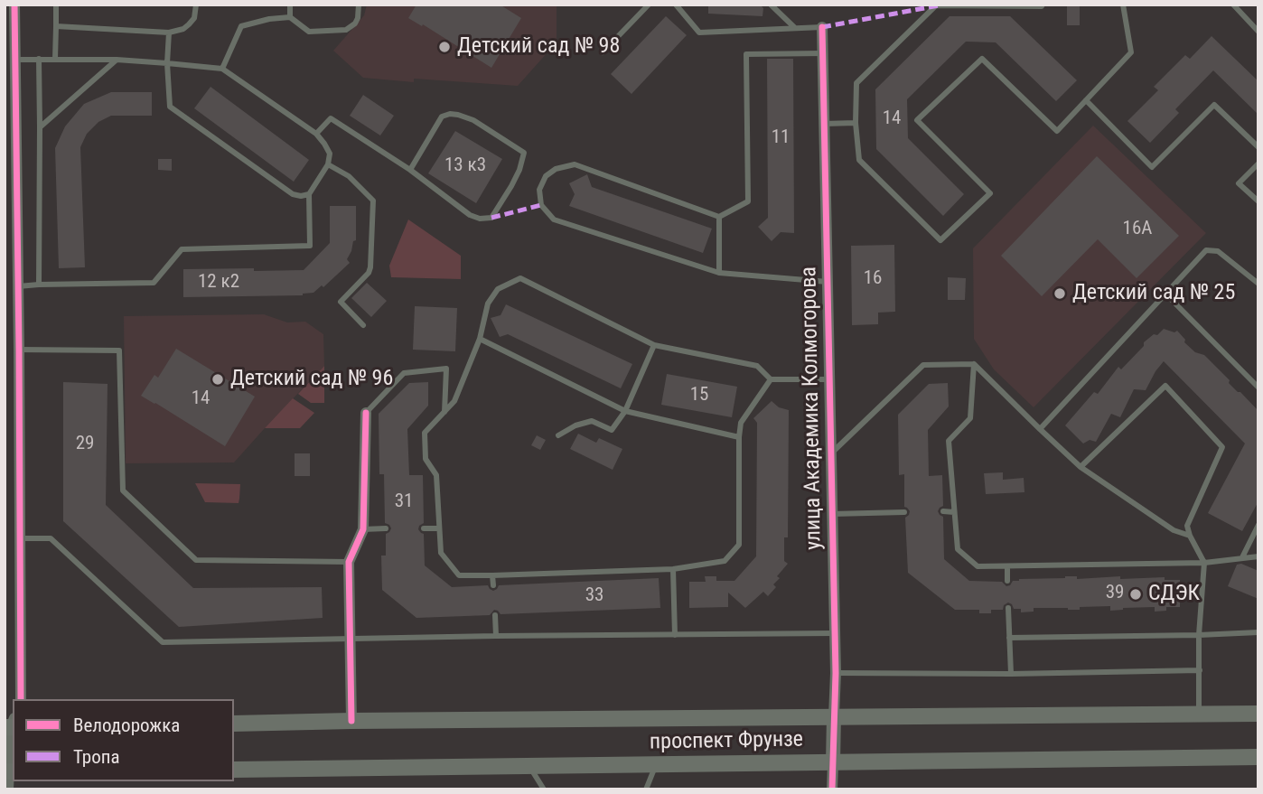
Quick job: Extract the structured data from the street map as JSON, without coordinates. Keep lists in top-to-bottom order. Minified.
{"streets":{"main road":["проспект Фрунзе"],"street":["улица Академика Колмогорова"]},"crossings":[["улица Академика Колмогорова","проспект Фрунзе"]],"places":["Детский сад № 98","Детский сад № 25","Детский сад № 96","СДЭК"],"house_numbers":["14","11","13 к3","16А","16","12 к2","15","14","29","31","39","33"],"legend":["Велодорожка","Тропа"]}
